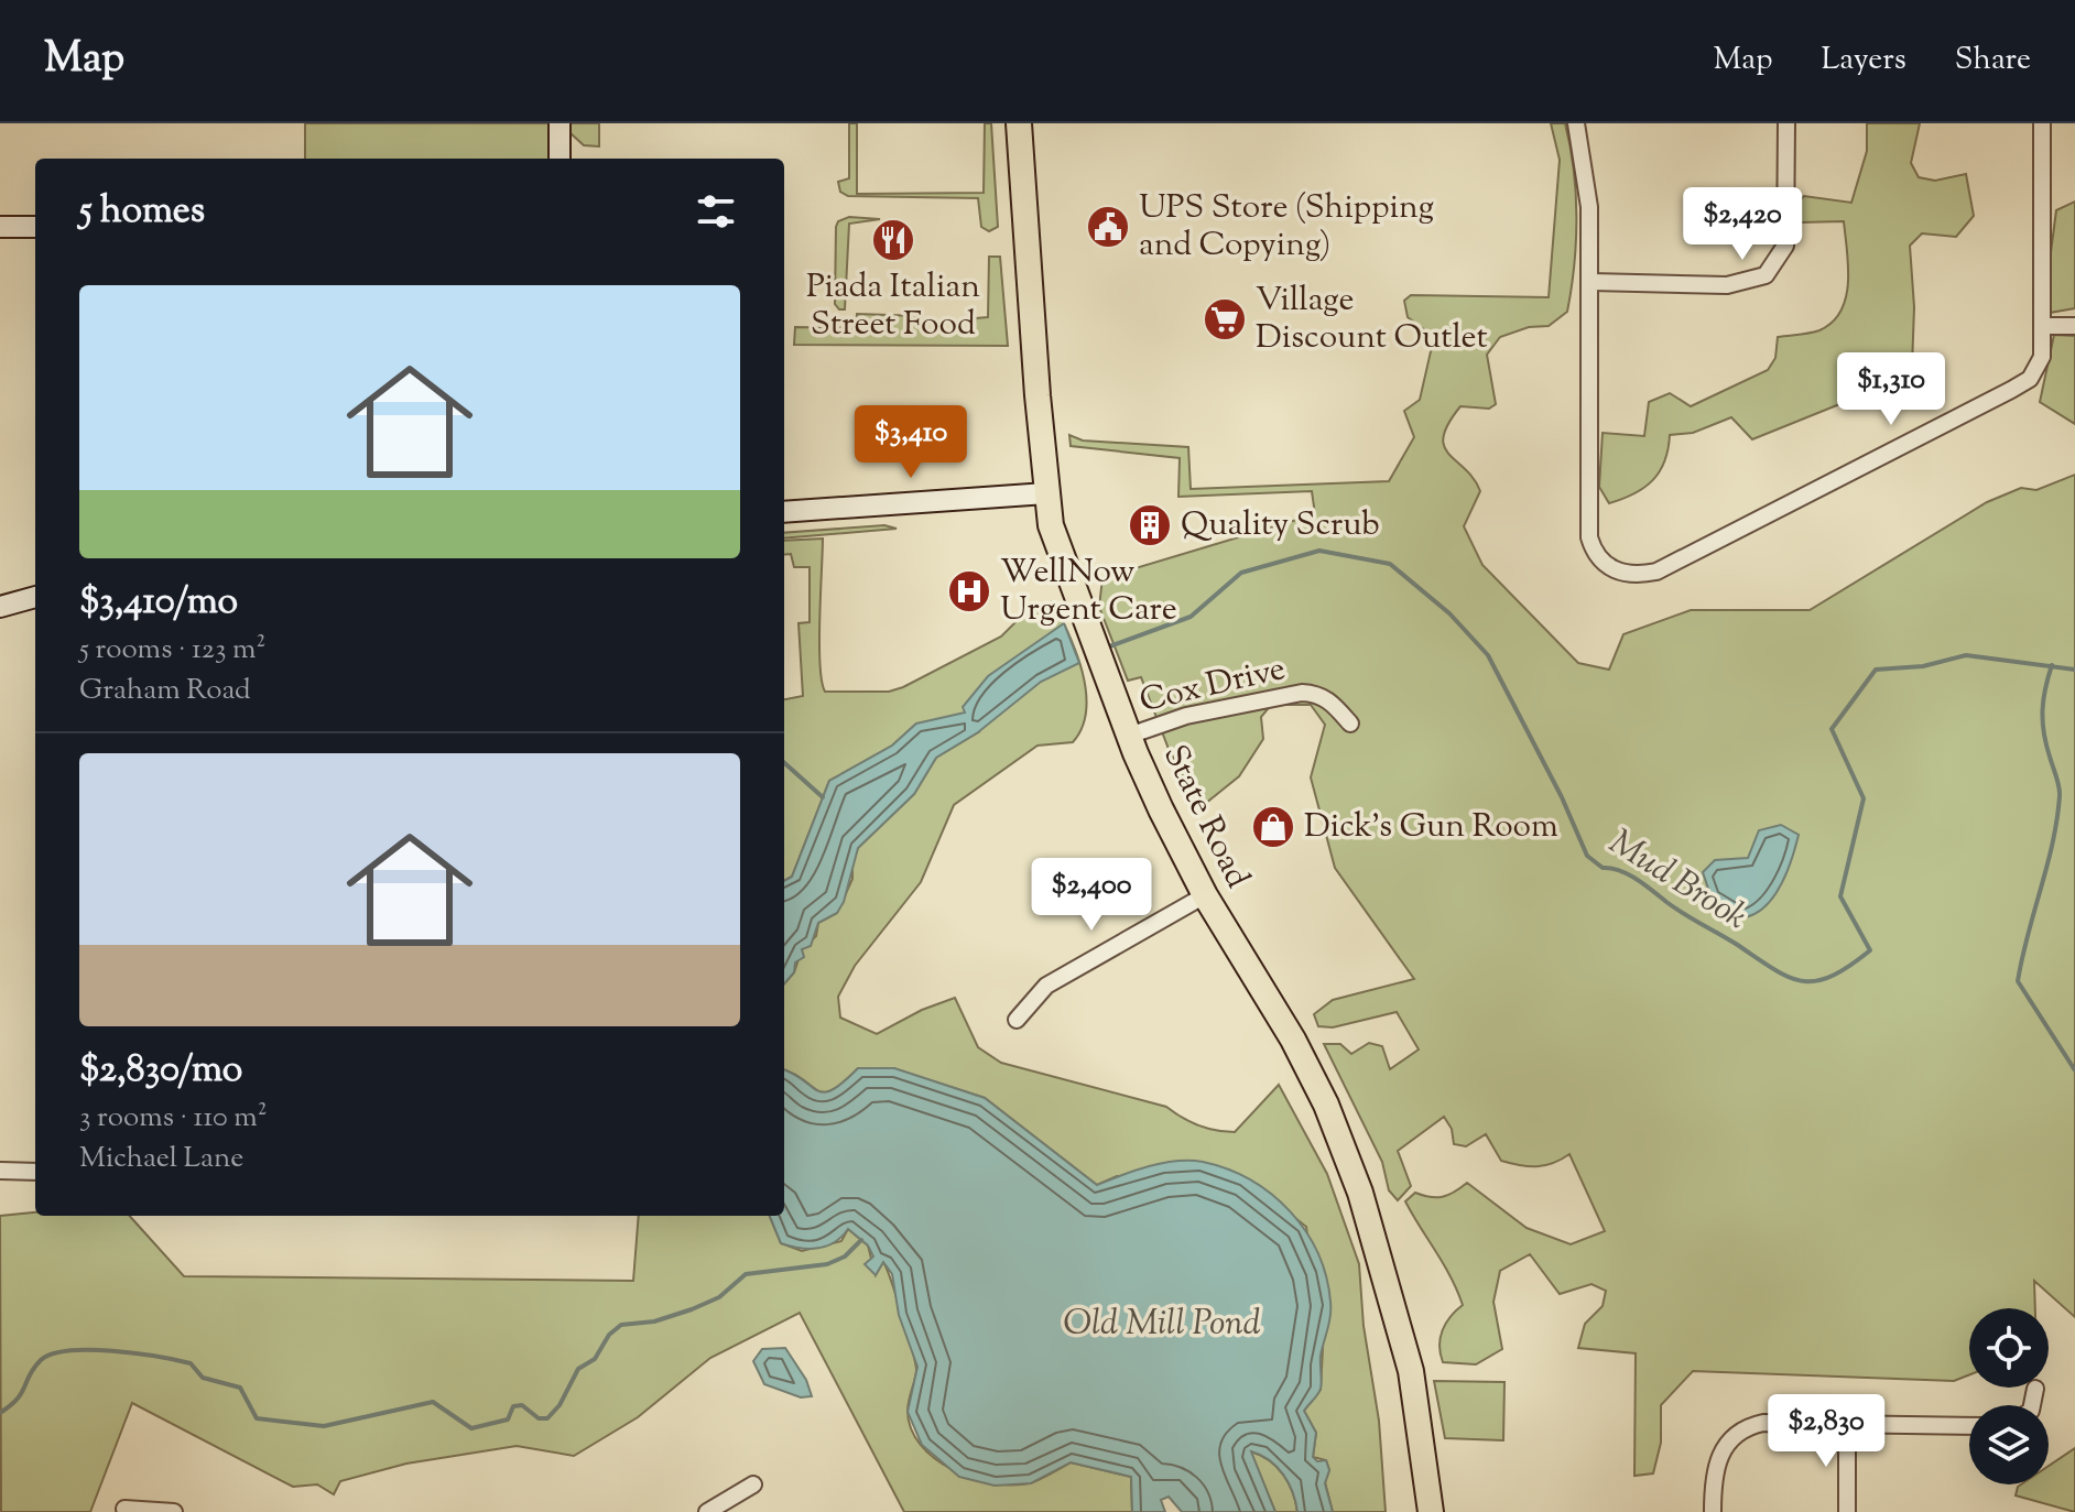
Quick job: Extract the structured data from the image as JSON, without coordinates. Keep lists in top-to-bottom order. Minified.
{"streets":{"main road":["State Road"],"street":["Cox Drive"]},"crossings":[["Cox Drive","State Road"]],"water":["Mud Brook","Old Mill Pond"],"places":{"public building":["UPS Store (Shipping and Copying)"],"restaurant":["Piada Italian Street Food"],"supermarket":["Village Discount Outlet"],"building":["Quality Scrub"],"hospital":["WellNow Urgent Care"],"shop":["Dick's Gun Room"]},"page":{"header":"Map","nav":["Map","Layers","Share"],"heading":"5 homes","price":["$2,420","$1,310","$3,410","$2,400","$2,830"],"list":[{"name":"$3,410/mo","note":"5 rooms · 123 m² · Graham Road"},{"name":"$2,830/mo","note":"3 rooms · 110 m² · Michael Lane"}]}}
